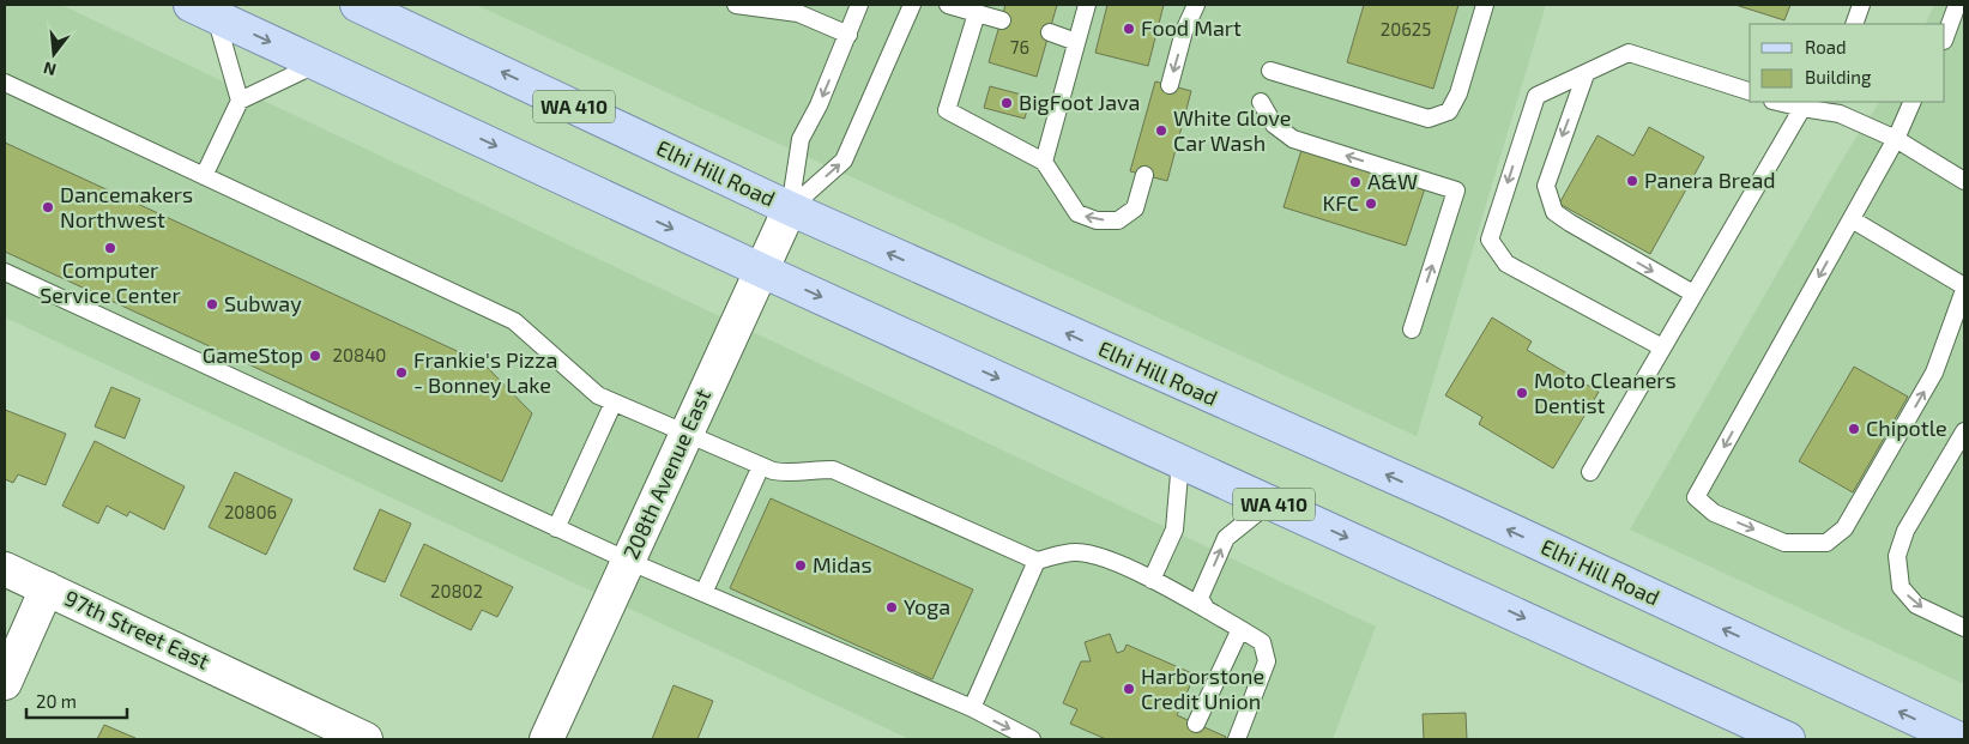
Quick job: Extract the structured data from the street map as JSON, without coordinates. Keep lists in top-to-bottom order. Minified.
{"streets":{"main road":["WA 410","Elhi Hill Road"],"street":["208th Avenue East","97th Street East"]},"crossings":[["WA 410","208th Avenue East"],["Elhi Hill Road","208th Avenue East"]],"places":["Food Mart","BigFoot Java","White Glove Car Wash","Panera Bread","A&W","KFC","Dancemakers Northwest","Computer Service Center","Subway","GameStop","Frankie's Pizza - Bonney Lake","Moto Cleaners Dentist","Chipotle","Midas","Yoga","Harborstone Credit Union"],"house_numbers":["20625","76","20840","20806","20802"],"legend":["Road","Building"],"scale_bar":"20 m","north":"bottom"}
